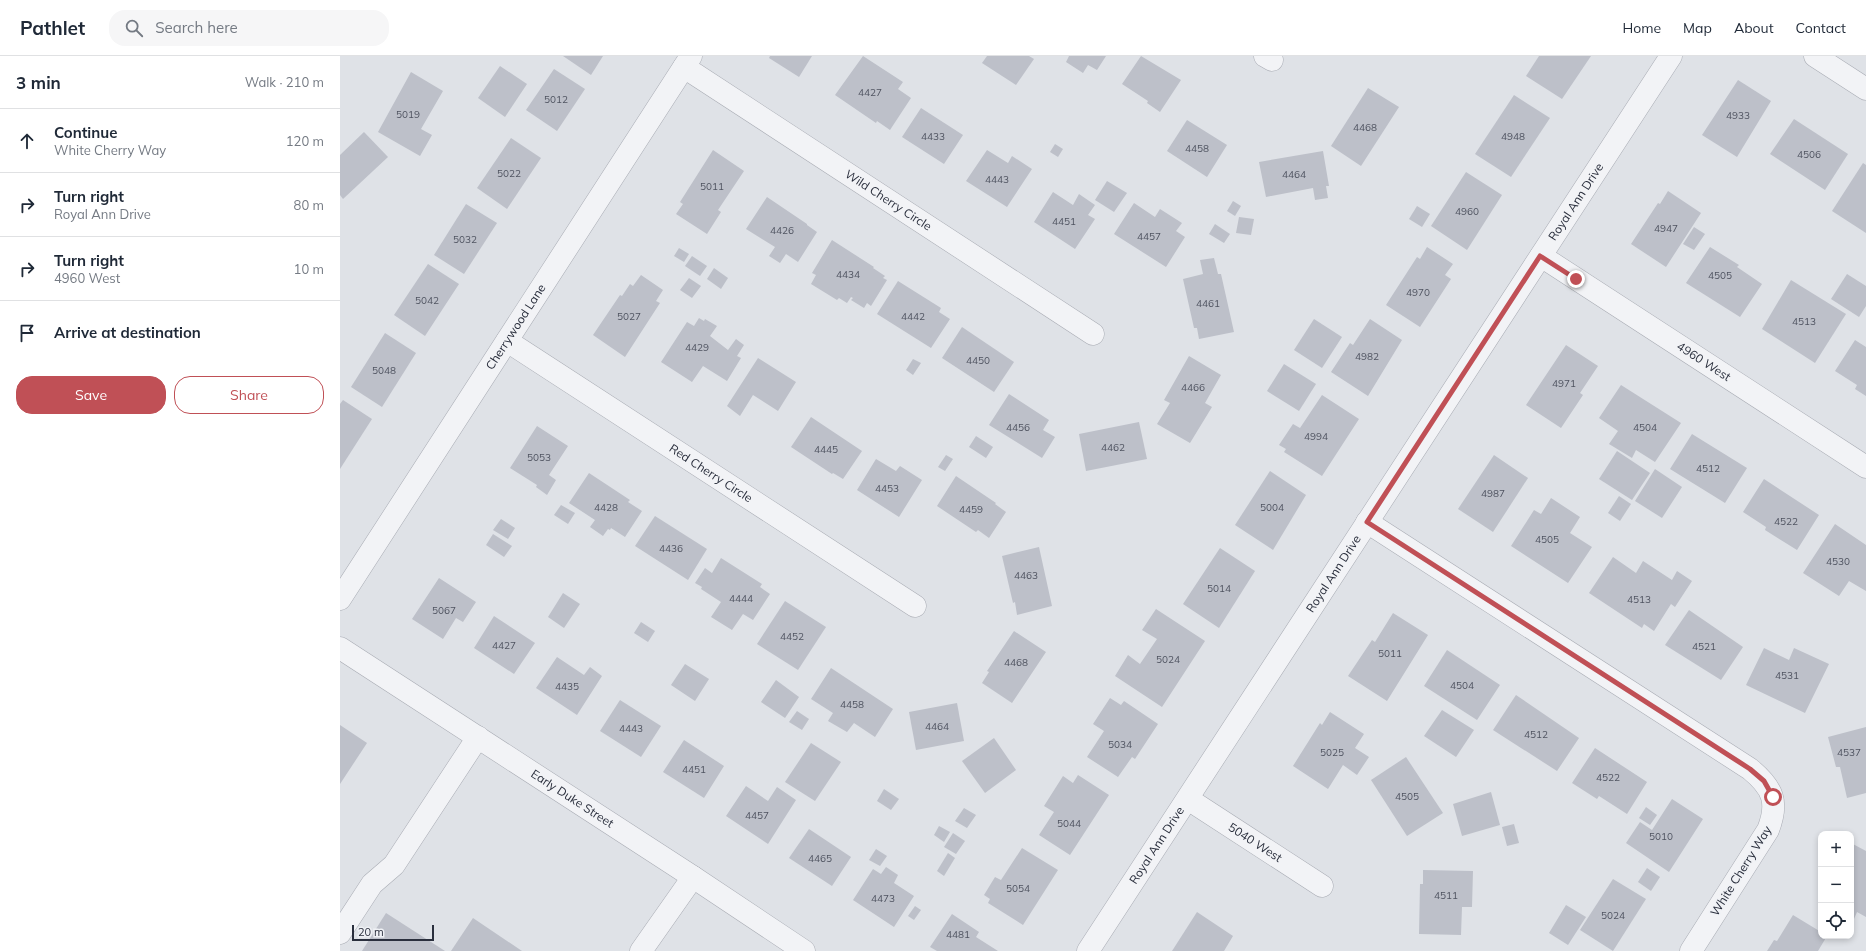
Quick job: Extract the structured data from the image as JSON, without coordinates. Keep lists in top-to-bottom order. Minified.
{"streets":{"street":["Wild Cherry Circle","Royal Ann Drive","Cherrywood Lane","4960 West","Red Cherry Circle","Early Duke Street","5040 West","White Cherry Way"]},"crossings":[["Wild Cherry Circle","Cherrywood Lane"],["Royal Ann Drive","4960 West"],["Royal Ann Drive","5040 West"],["Royal Ann Drive","White Cherry Way"],["Cherrywood Lane","Red Cherry Circle"]],"house_numbers":["4427","5012","5019","4933","4468","4433","4948","4458","4506","5022","4464","4443","5011","4960","4451","4947","4426","4457","5032","4434","4505","4970","5042","4461","5027","4442","4513","4429","4982","4450","5048","4971","4466","4456","4504","4994","4462","4445","5053","4512","4453","4987","4428","5004","4459","4522","4505","4436","4530","4463","5014","4444","4513","5067","4452","4427","4521","5011","5024","4468","4531","4504","4435","4458","4464","4443","4512","5034","5025","4537","4451","4522","4505","4457","5044","5010","4465","5054","4511","4473","5024","4481"],"scale_bar":"20 m","page":{"header":"Pathlet","search":"Search here","nav":["Home","Map","About","Contact"],"heading":["3 min","Walk · 210 m"],"list":[["Continue","White Cherry Way","120 m"],["Turn right","Royal Ann Drive","80 m"],["Turn right","4960 West","10 m"],"Arrive at destination"],"buttons":["Save","Share"],"map_buttons":["+","−"],"scale":"20 m"}}
